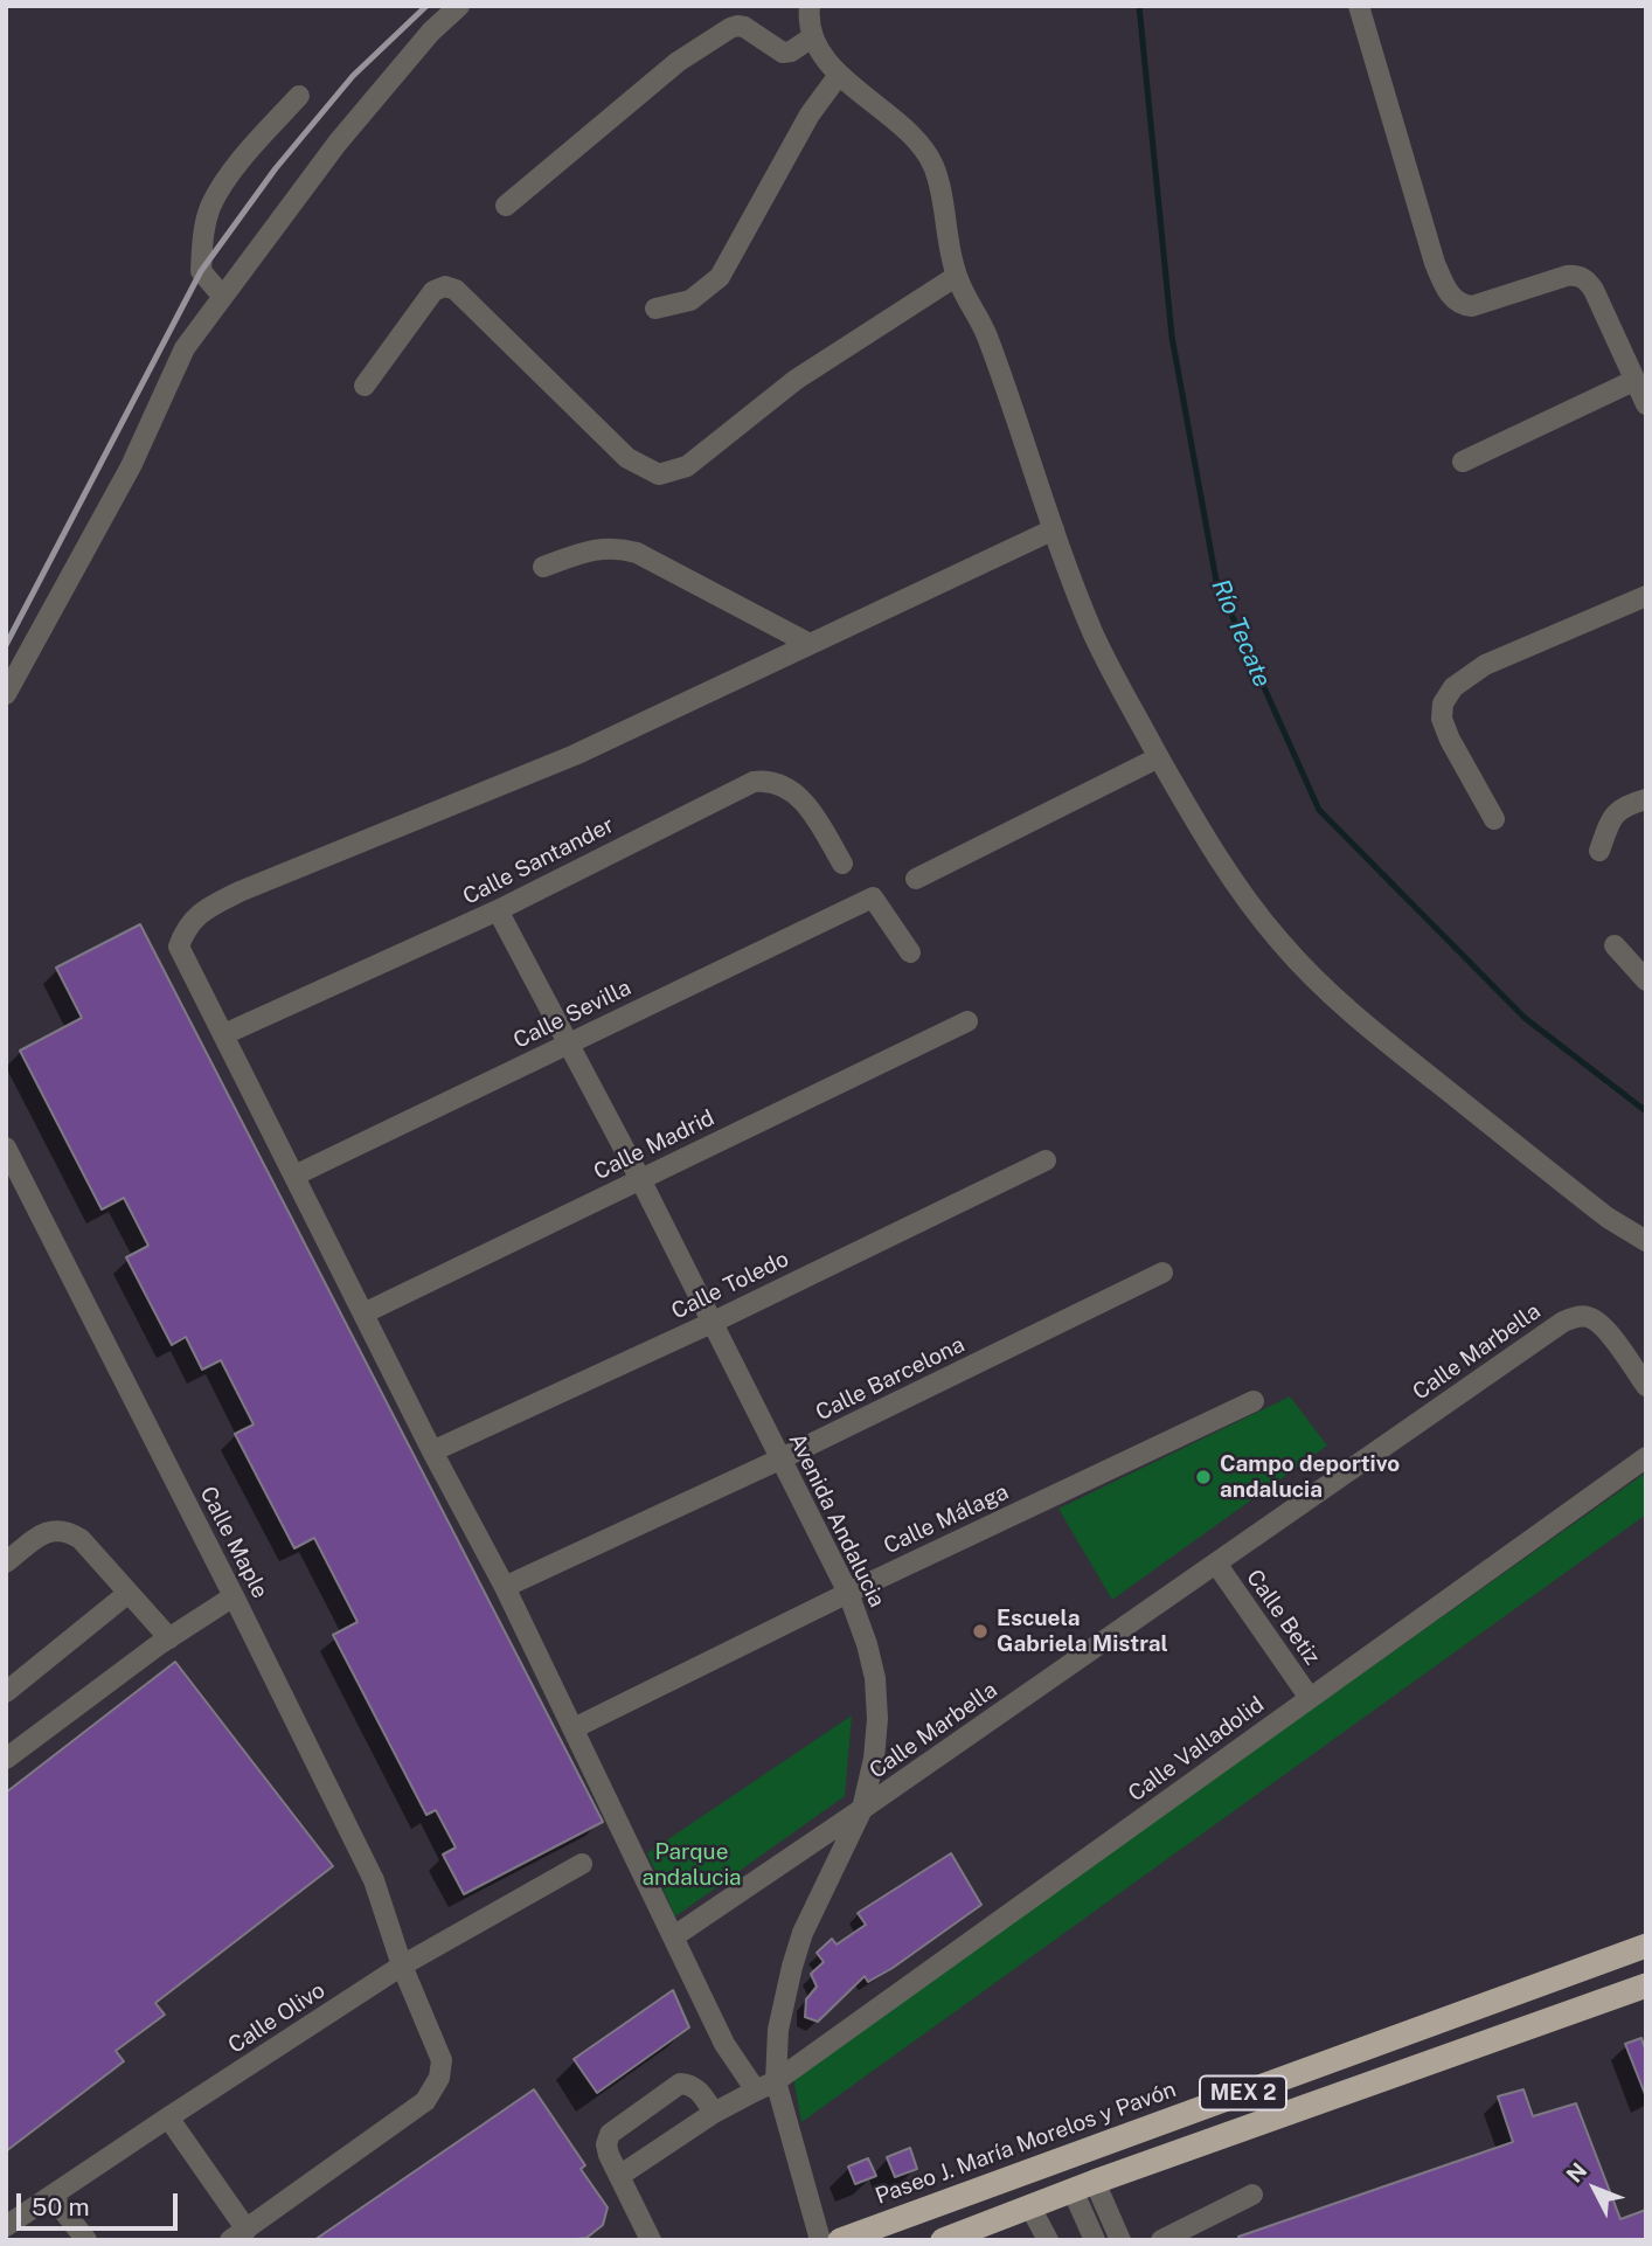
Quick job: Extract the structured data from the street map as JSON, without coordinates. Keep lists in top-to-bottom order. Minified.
{"streets":{"highway":["MEX 2","Paseo J. María Morelos y Pavón"],"street":["Calle Santander","Calle Sevilla","Calle Madrid","Calle Toledo","Calle Marbella","Calle Barcelona","Calle Málaga","Avenida Andalucia","Calle Maple","Calle Betiz","Calle Valladolid","Calle Olivo"]},"crossings":[["Calle Santander","Avenida Andalucia"],["Calle Sevilla","Avenida Andalucia"],["Calle Madrid","Avenida Andalucia"],["Calle Toledo","Avenida Andalucia"],["Calle Marbella","Avenida Andalucia"],["Calle Marbella","Calle Betiz"],["Calle Barcelona","Avenida Andalucia"],["Calle Málaga","Avenida Andalucia"],["Avenida Andalucia","Calle Valladolid"],["Calle Maple","Calle Olivo"],["Calle Betiz","Calle Valladolid"]],"water":["Río Tecate"],"parks":["Parque andalucia"],"places":["Campo deportivo andalucia","Escuela Gabriela Mistral"],"scale_bar":"50 m","north":"top left"}
